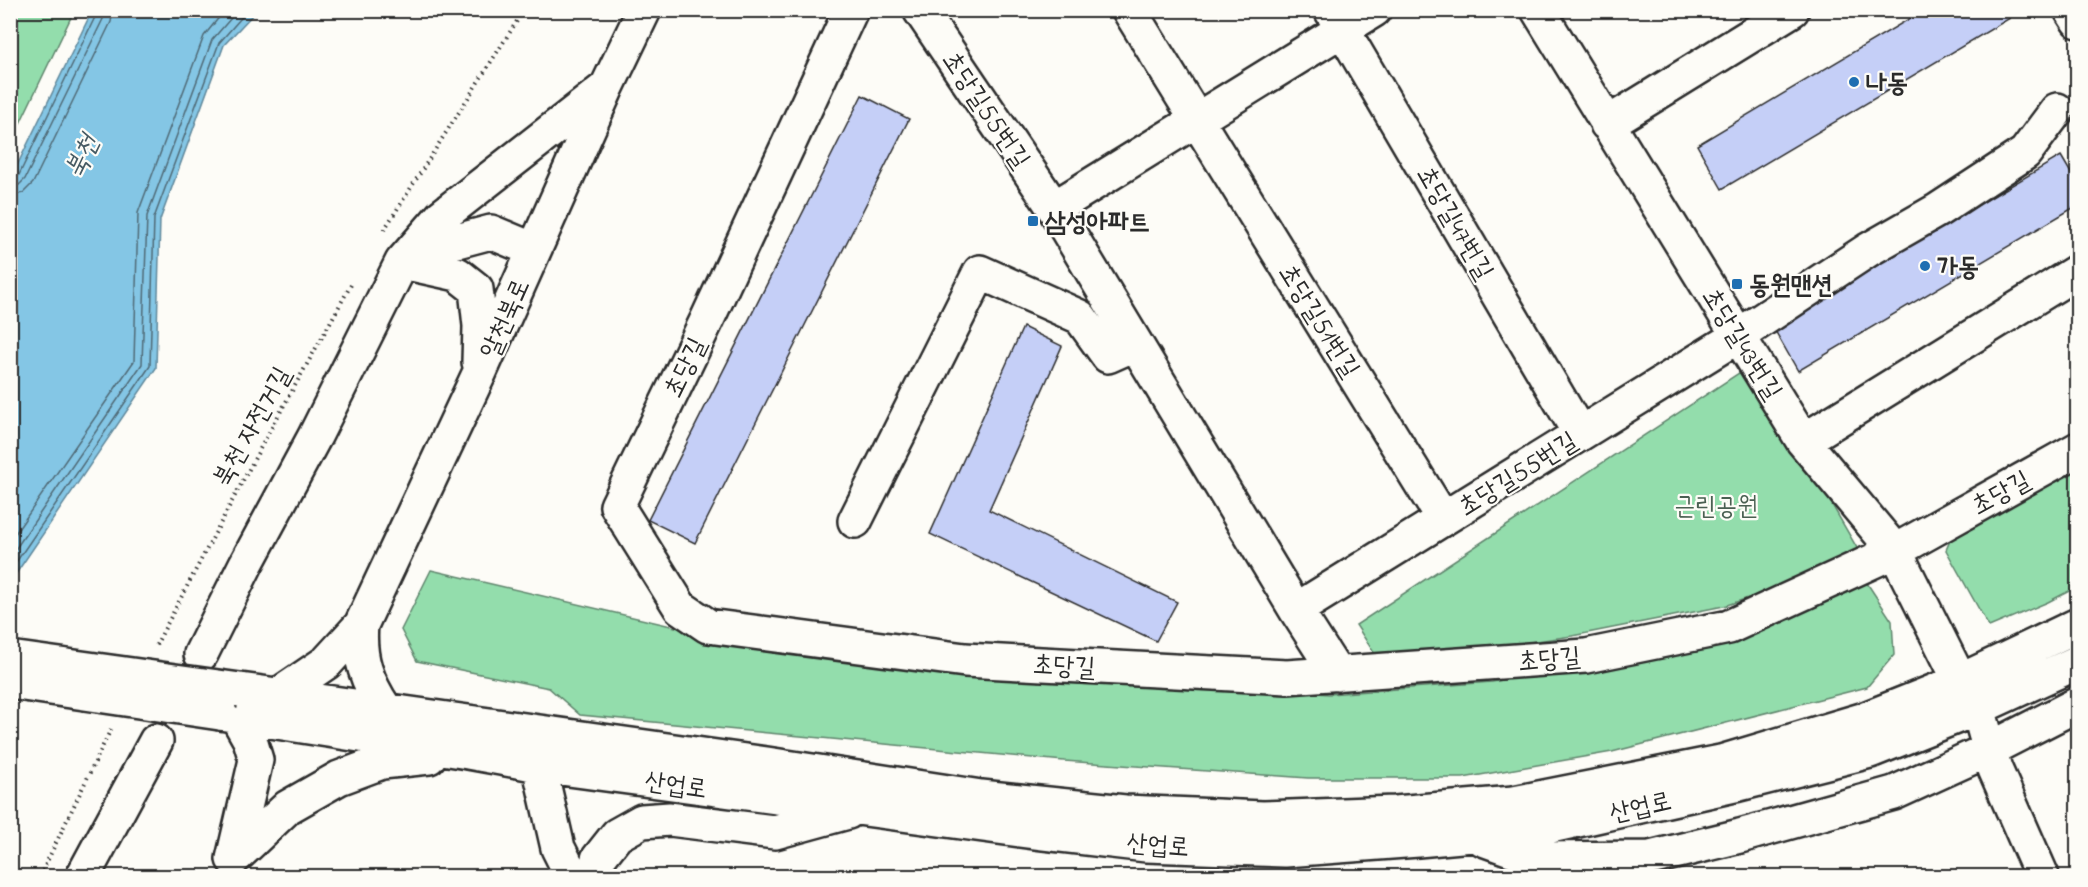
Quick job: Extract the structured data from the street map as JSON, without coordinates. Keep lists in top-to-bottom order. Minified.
{"streets":{"street":["초당길55번길","초당길47번길","알천북로","초당길51번길","초당길43번길","초당길","산업로"],"path":["북천 자전거길"]},"crossings":[["초당길55번길","초당길47번길"],["초당길55번길","초당길51번길"],["초당길55번길","초당길43번길"],["초당길55번길","초당길"],["초당길43번길","초당길"],["초당길43번길","산업로"]],"water":["북천"],"parks":["근린공원"],"places":{"other":["나동","가동"],"transit":["삼성아파트","동원맨션"]}}
